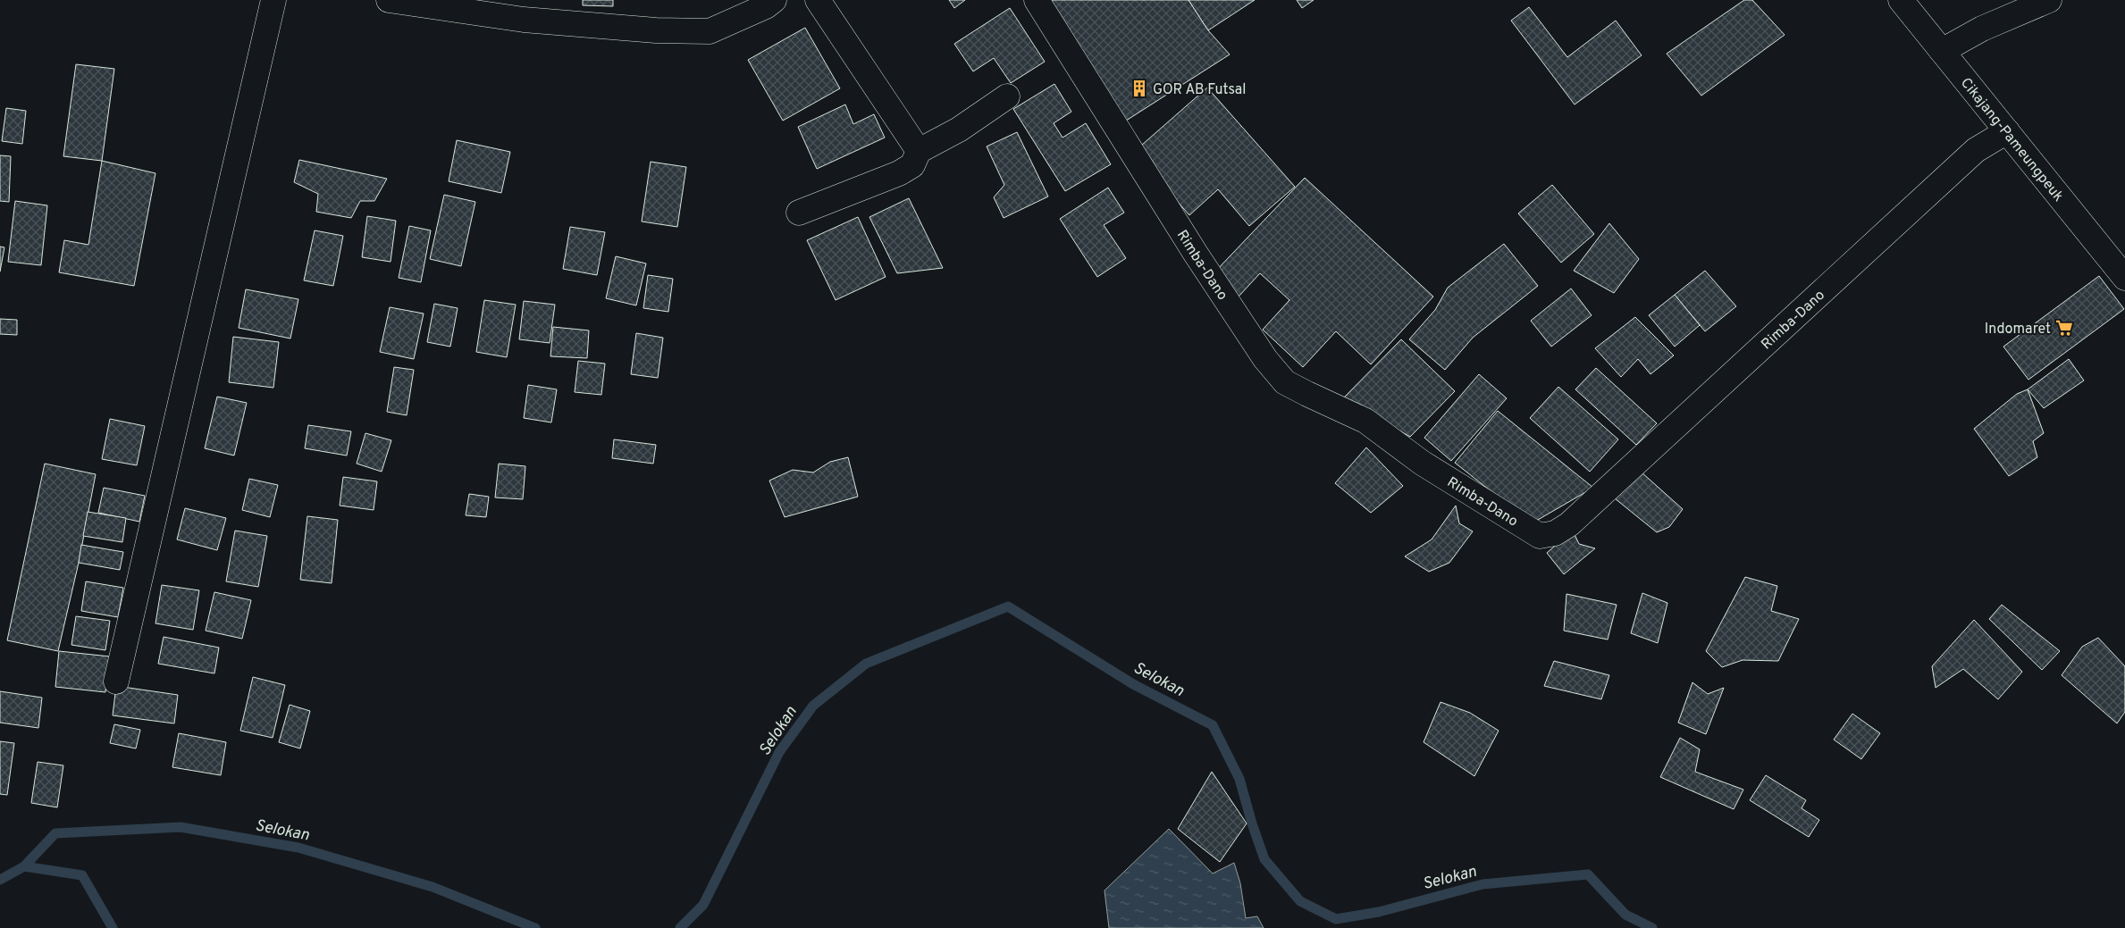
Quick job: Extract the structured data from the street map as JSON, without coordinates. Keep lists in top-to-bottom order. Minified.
{"streets":{"street":["Cikajang-Pameungpeuk","Rimba-Dano"]},"crossings":[["Cikajang-Pameungpeuk","Rimba-Dano"]],"water":["Selokan"],"places":{"building":["GOR AB Futsal"],"supermarket":["Indomaret"]}}
